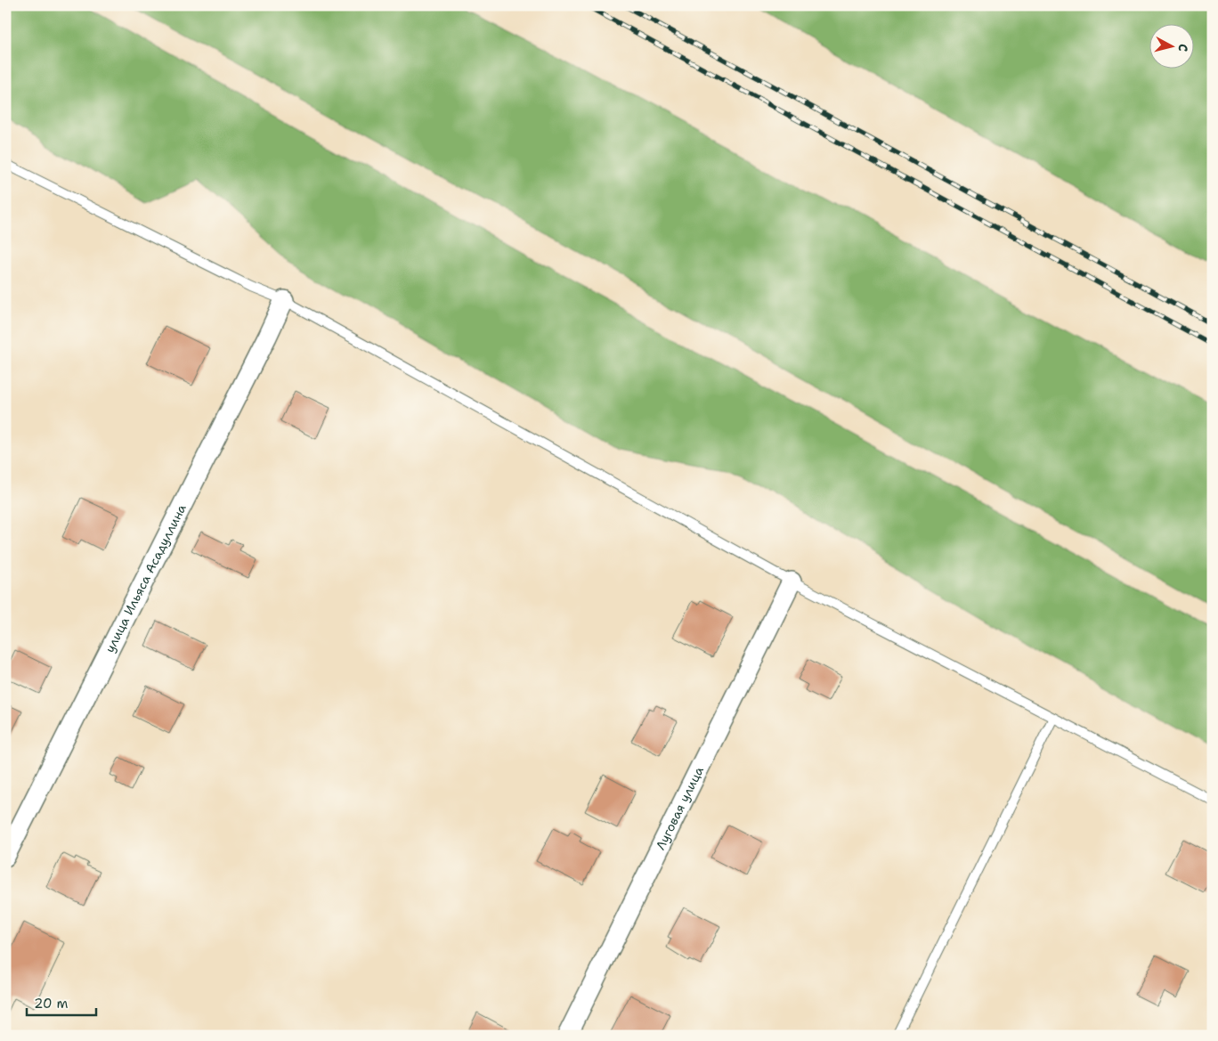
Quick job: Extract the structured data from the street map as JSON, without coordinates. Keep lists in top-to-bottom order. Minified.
{"streets":{"street":["улица Ильяса Асадуллина","Луговая улица"]},"scale_bar":"20 m","north":"right"}
